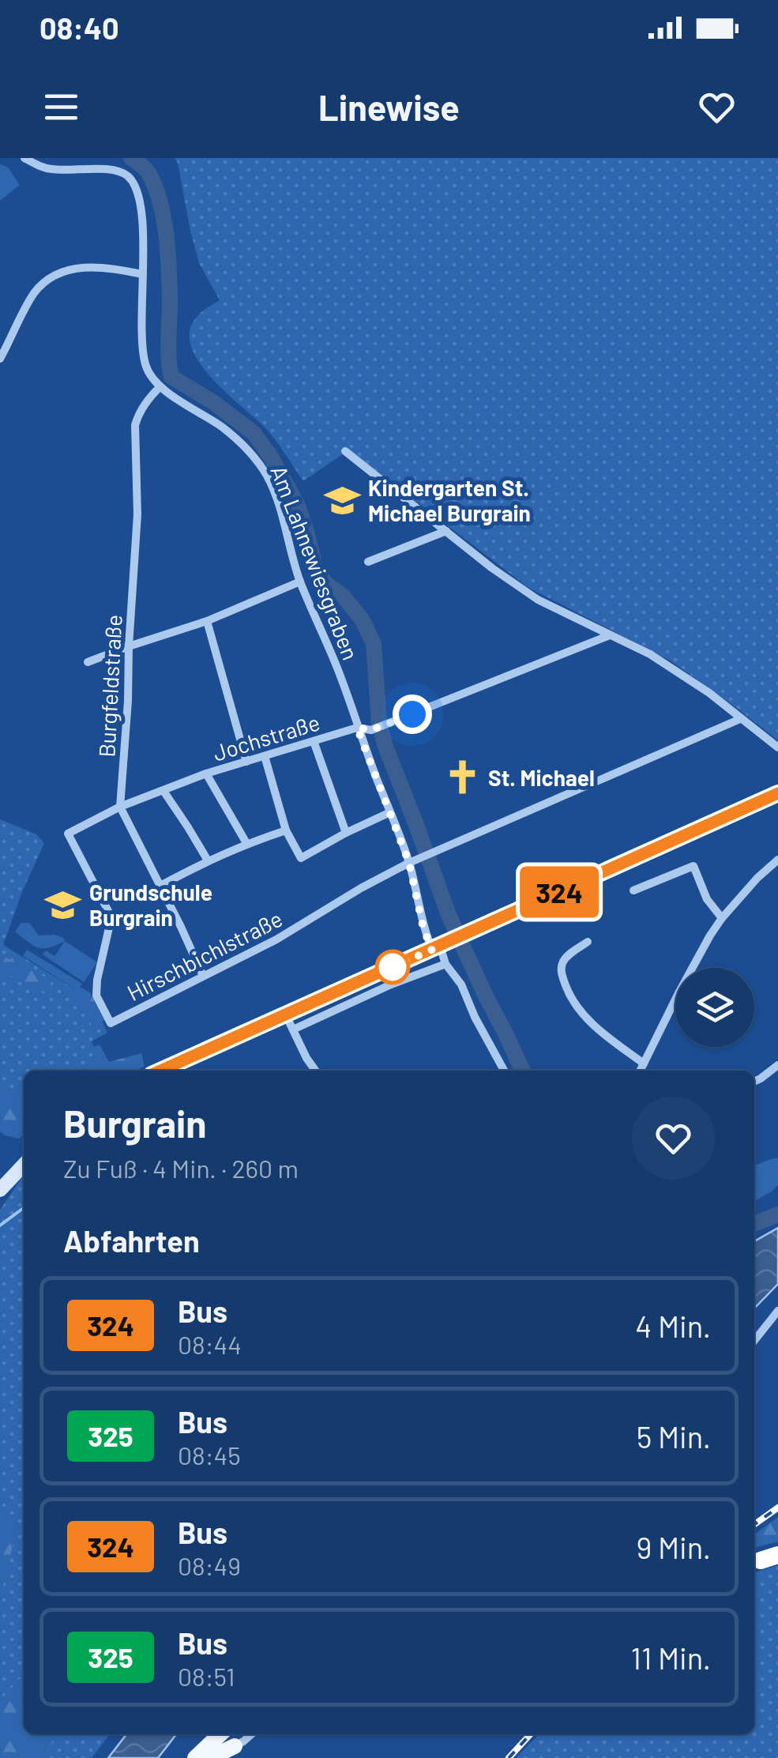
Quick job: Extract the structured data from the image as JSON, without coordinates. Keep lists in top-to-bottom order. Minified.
{"streets":{"street":["Am Lahnewiesgraben","Burgfeldstraße","Jochstraße","Hirschbichlstraße"]},"crossings":[["Am Lahnewiesgraben","Burgfeldstraße"],["Am Lahnewiesgraben","Jochstraße"],["Am Lahnewiesgraben","Hirschbichlstraße"],["Burgfeldstraße","Jochstraße"],["Jochstraße","Hirschbichlstraße"]],"places":{"school or university":["Kindergarten St. Michael Burgrain","Grundschule Burgrain"],"church":["St. Michael"]},"lines":["bus line 324"],"page":{"status":"08:40","header":"Linewise","on_map":"324","heading":[["Burgrain","Zu Fuß · 4 Min. · 260 m"],"Abfahrten"],"list":[{"mark":"324","name":"Bus","note":"08:44","value":"4 Min."},{"mark":"325","name":"Bus","note":"08:45","value":"5 Min."},{"mark":"324","name":"Bus","note":"08:49","value":"9 Min."},{"mark":"325","name":"Bus","note":"08:51","value":"11 Min."}]}}
